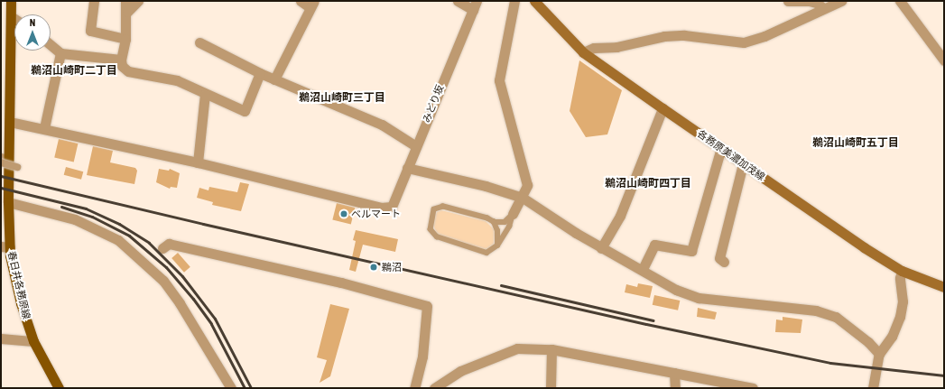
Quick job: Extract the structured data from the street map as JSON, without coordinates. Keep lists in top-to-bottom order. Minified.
{"streets":{"main road":["各務原美濃加茂線","春日井各務原線"],"street":["みどり坂"]},"districts":["鵜沼山崎町二丁目","鵜沼山崎町三丁目","鵜沼山崎町五丁目","鵜沼山崎町四丁目"],"places":["ベルマート","鵜沼"],"north":"top"}
